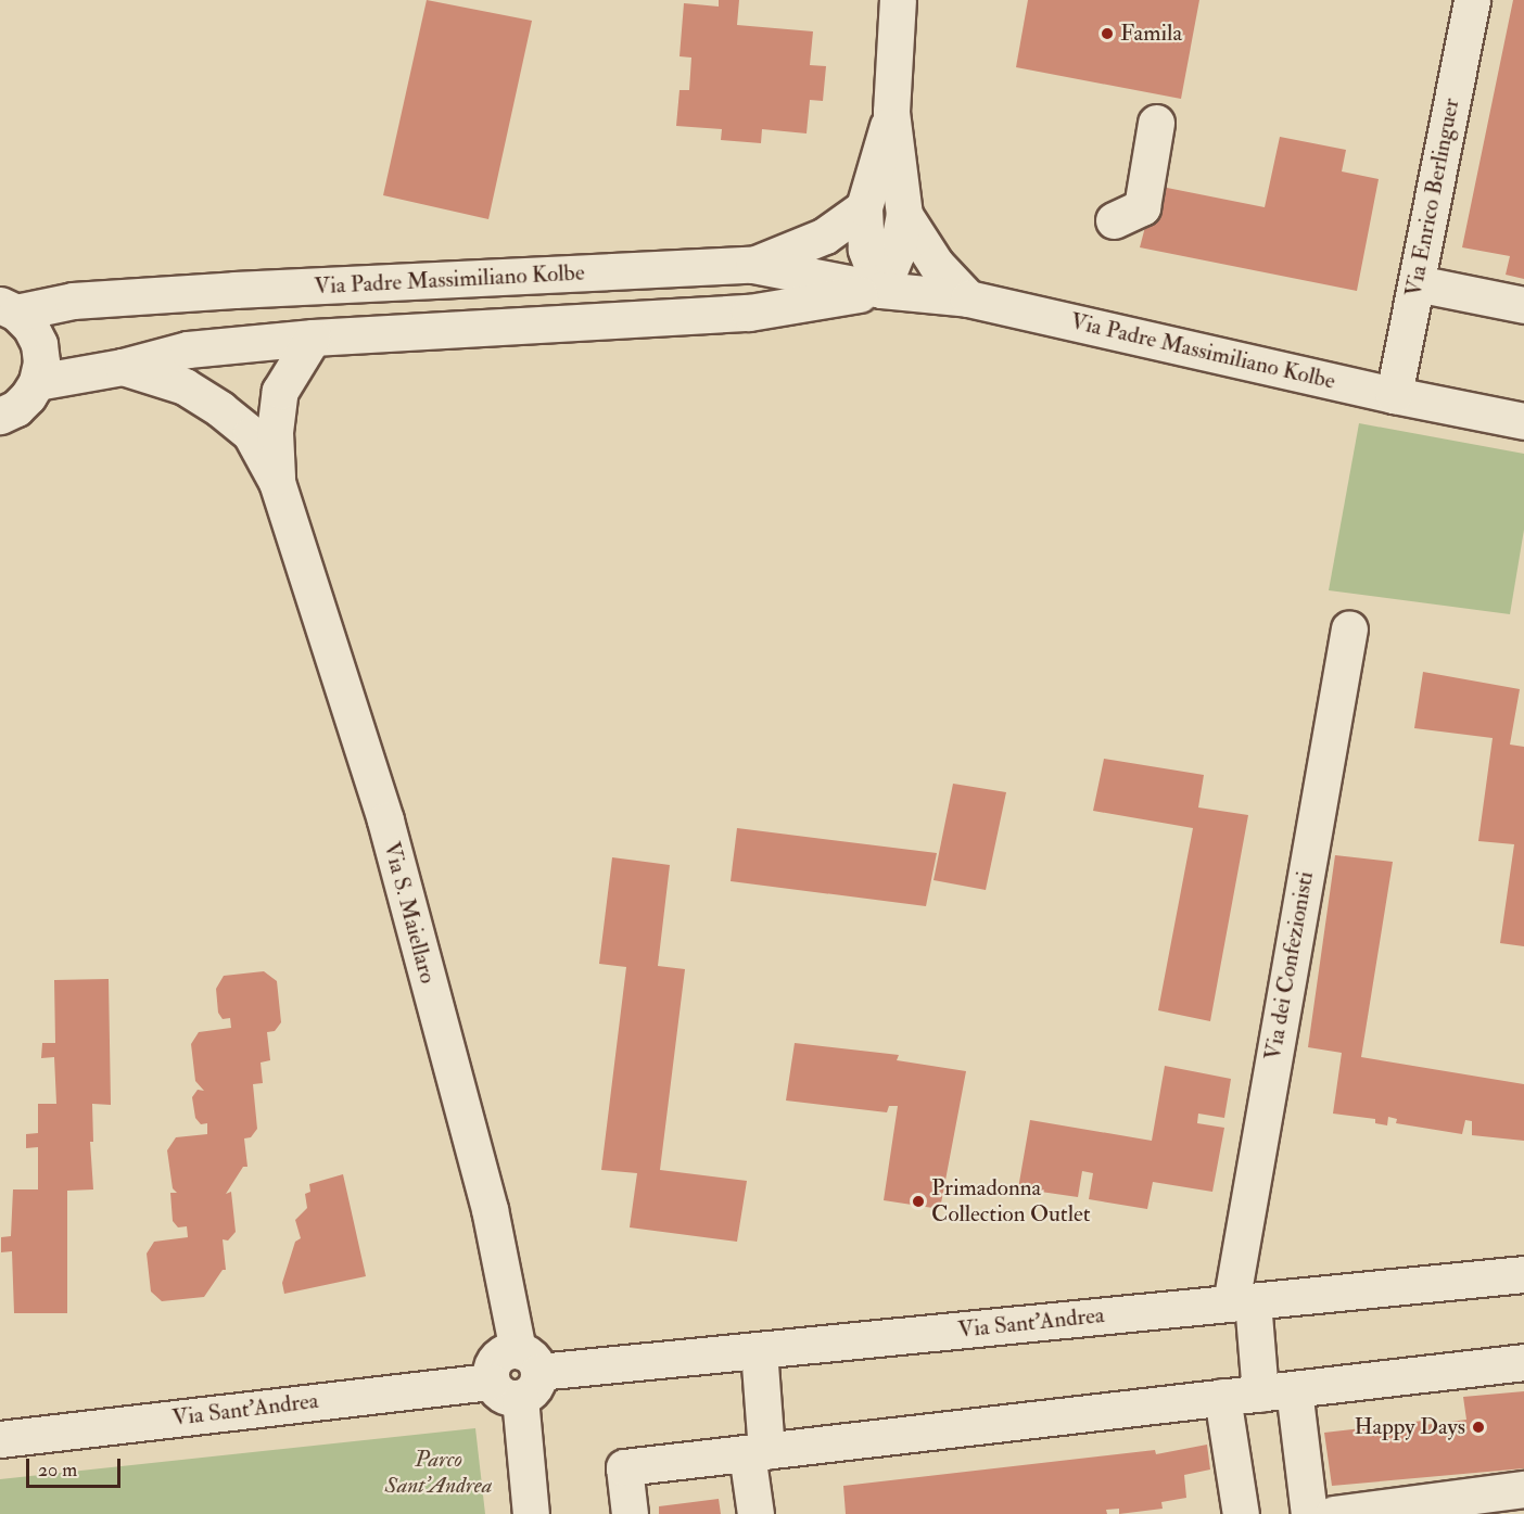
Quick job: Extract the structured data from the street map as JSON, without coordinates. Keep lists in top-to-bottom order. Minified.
{"streets":{"street":["Via Enrico Berlinguer","Via Padre Massimiliano Kolbe","Via S. Maiellaro","Via dei Confezionisti","Via Sant'Andrea"]},"crossings":[["Via Enrico Berlinguer","Via Padre Massimiliano Kolbe"],["Via Padre Massimiliano Kolbe","Via S. Maiellaro"],["Via S. Maiellaro","Via Sant'Andrea"],["Via dei Confezionisti","Via Sant'Andrea"]],"parks":["Parco Sant'Andrea"],"places":["Famila","Primadonna Collection Outlet","Happy Days"],"scale_bar":"20 m"}
